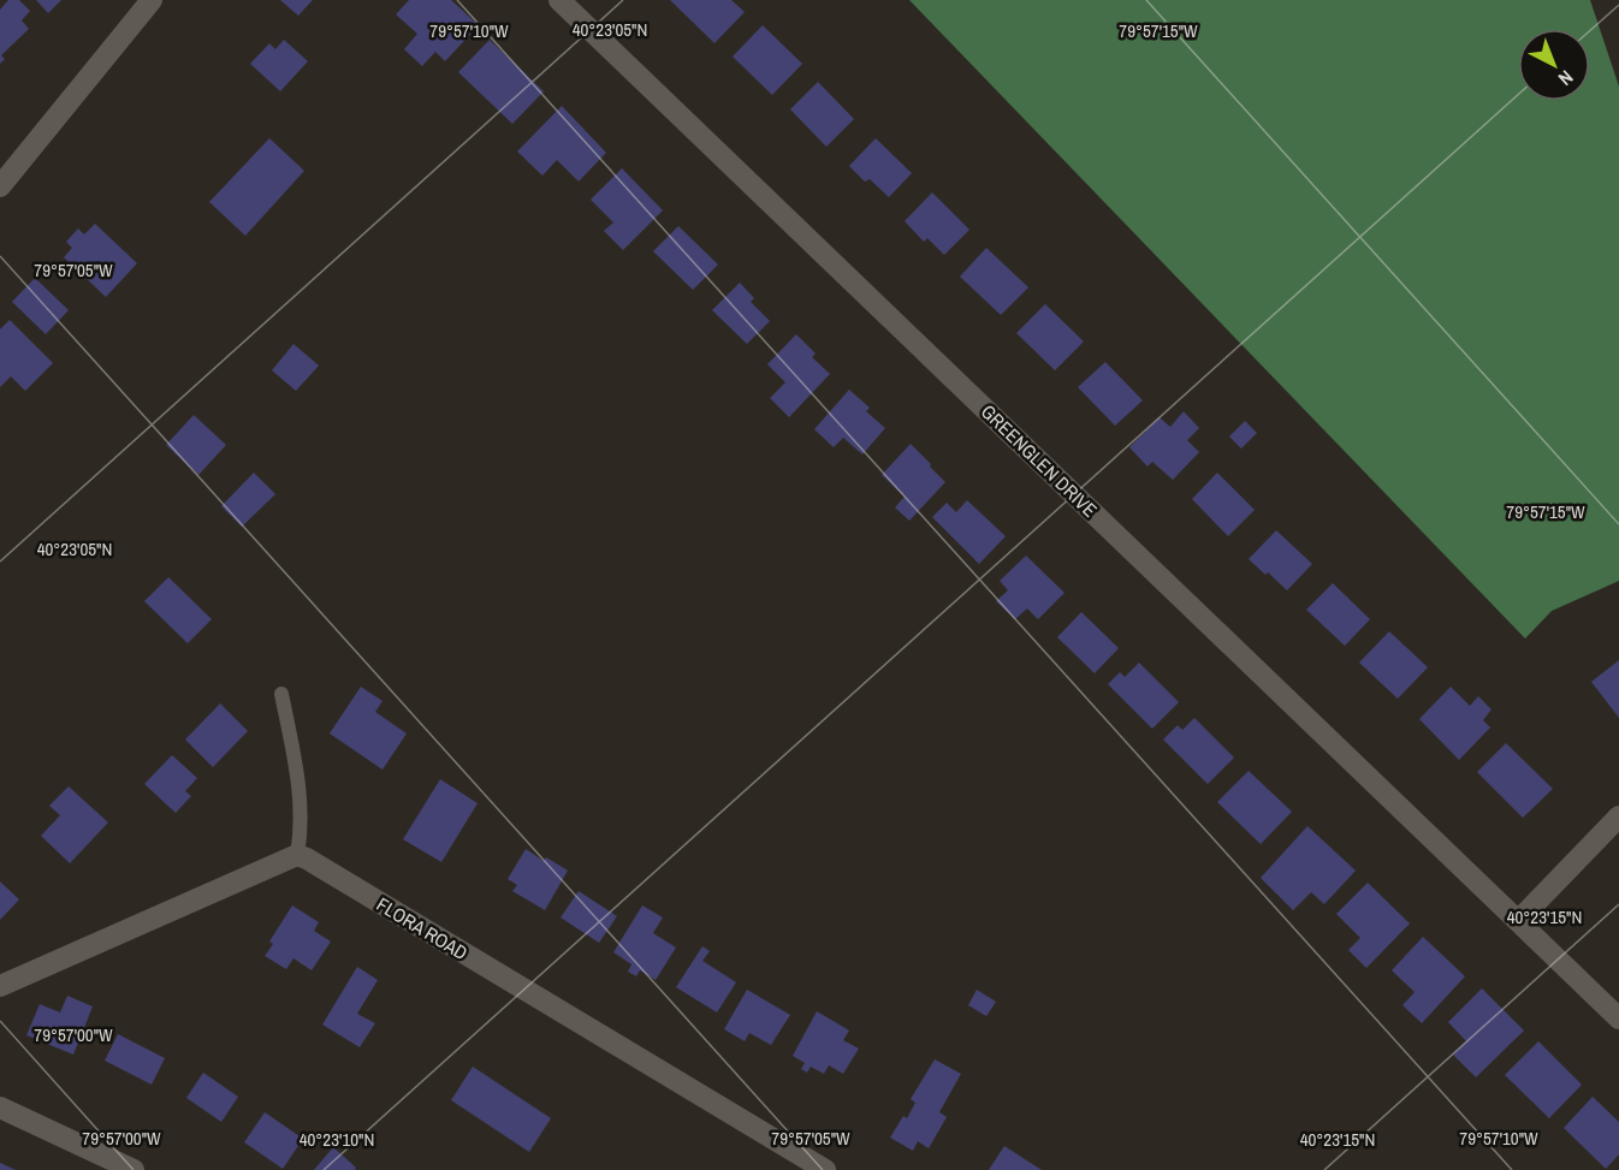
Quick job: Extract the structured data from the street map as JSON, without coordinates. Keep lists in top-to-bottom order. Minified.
{"streets":{"street":["GREENGLEN DRIVE","FLORA ROAD"]},"north":"bottom right","coordinates":["40°23'05\"N","79°57'10\"W","79°57'15\"W","79°57'05\"W","40°23'15\"N","79°57'00\"W","40°23'10\"N"]}
